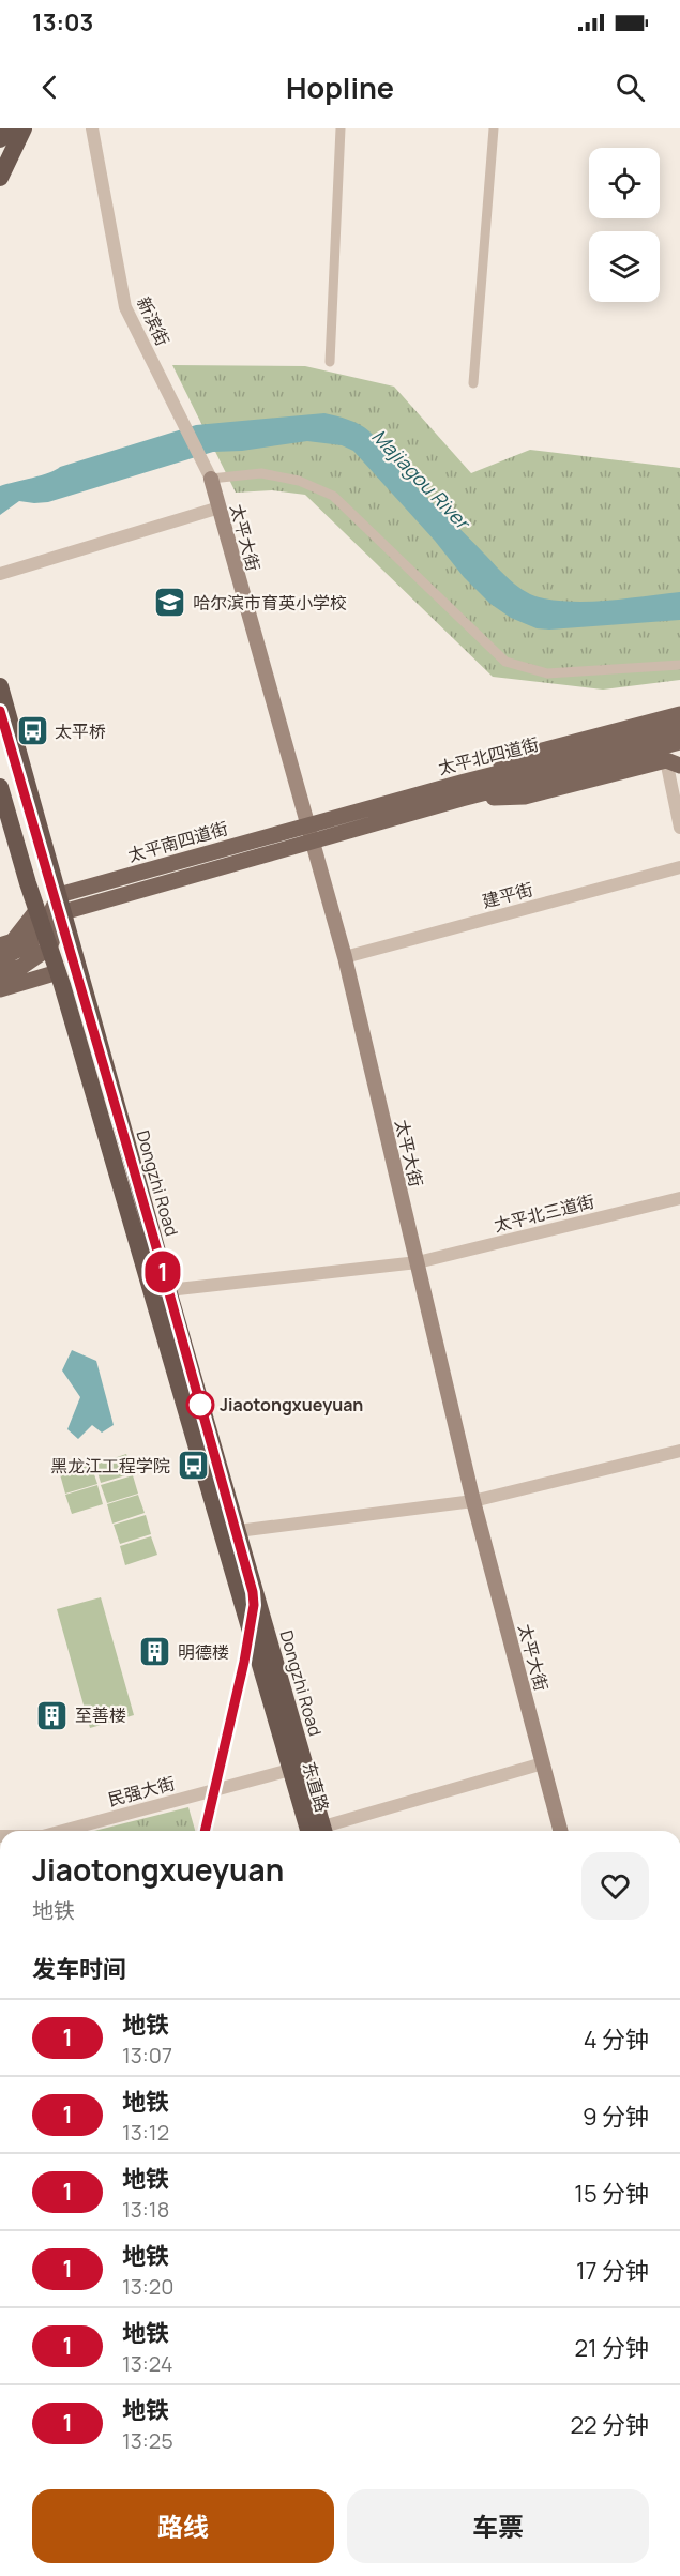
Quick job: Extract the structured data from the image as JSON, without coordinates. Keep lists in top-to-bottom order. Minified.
{"streets":{"highway":["Dongzhi Road","东直路"],"main road":["太平大街","太平北四道街","太平南四道街"],"street":["新滨街","建平街","太平北三道街","民强大街"]},"crossings":[["新滨街","太平大街"],["太平大街","太平北四道街"],["太平大街","太平南四道街"],["太平大街","建平街"],["太平大街","太平北三道街"],["太平北四道街","太平南四道街"],["太平南四道街","Dongzhi Road"],["Dongzhi Road","太平北三道街"],["东直路","民强大街"]],"water":["Majiagou River"],"places":{"school or university":["哈尔滨市育英小学校"],"bus stop":["太平桥","黑龙江工程学院"],"other":["Jiaotongxueyuan"],"building":["明德楼","至善楼"]},"lines":["metro line 1"],"page":{"status":"13:03","header":"Hopline","on_map":"1","heading":[["Jiaotongxueyuan","地铁"],"发车时间"],"list":[{"mark":"1","name":"地铁","note":"13:07","value":"4 分钟"},{"mark":"1","name":"地铁","note":"13:12","value":"9 分钟"},{"mark":"1","name":"地铁","note":"13:18","value":"15 分钟"},{"mark":"1","name":"地铁","note":"13:20","value":"17 分钟"},{"mark":"1","name":"地铁","note":"13:24","value":"21 分钟"},{"mark":"1","name":"地铁","note":"13:25","value":"22 分钟"}],"buttons":["路线","车票"]}}
